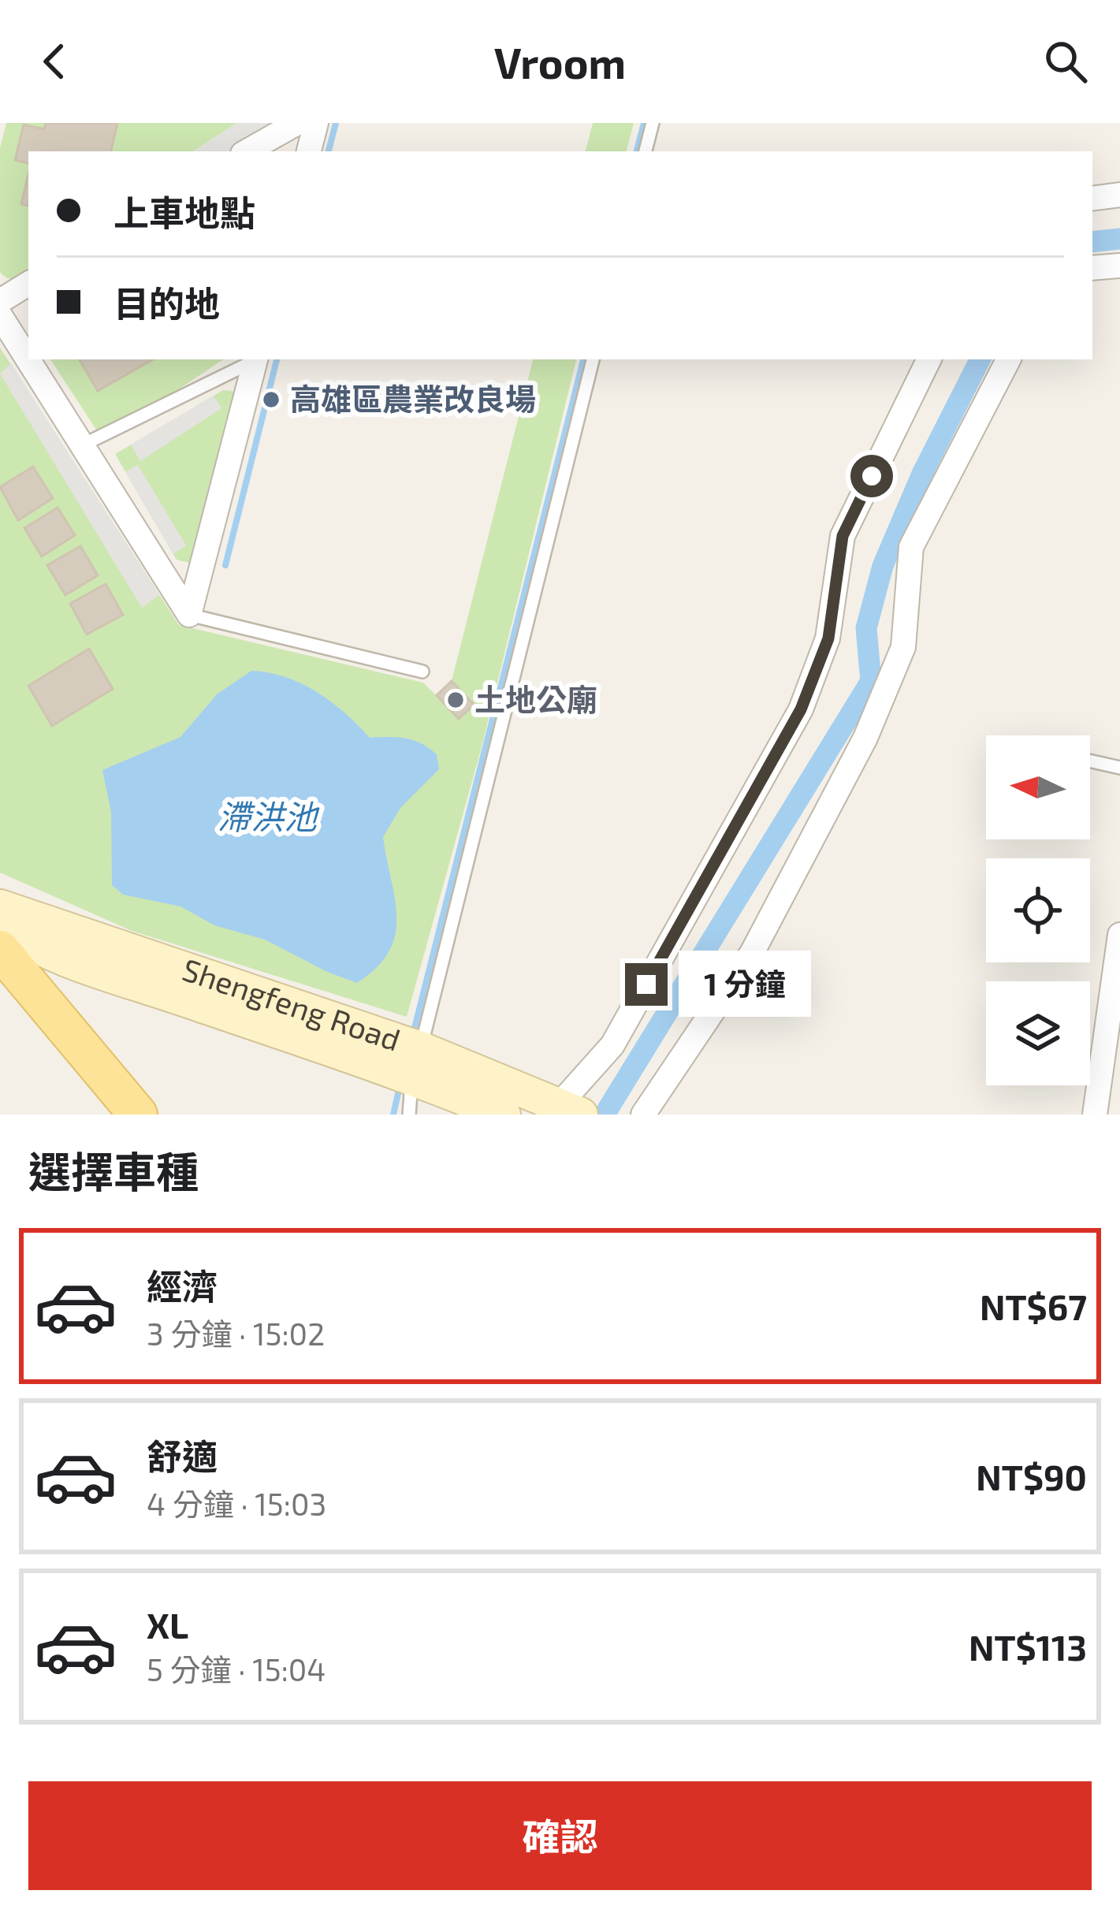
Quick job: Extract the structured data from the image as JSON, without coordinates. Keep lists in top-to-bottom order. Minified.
{"streets":{"street":["Shengfeng Road"]},"water":["滯洪池"],"places":["高雄區農業改良場","土地公廟"],"north":"left","page":{"header":"Vroom","banner":["上車地點","目的地"],"bubble":"1 分鐘","heading":"選擇車種","list":[{"name":"經濟","note":"3 分鐘 · 15:02","value":"NT$67"},{"name":"舒適","note":"4 分鐘 · 15:03","value":"NT$90"},{"name":"XL","note":"5 分鐘 · 15:04","value":"NT$113"}],"buttons":"確認"}}
